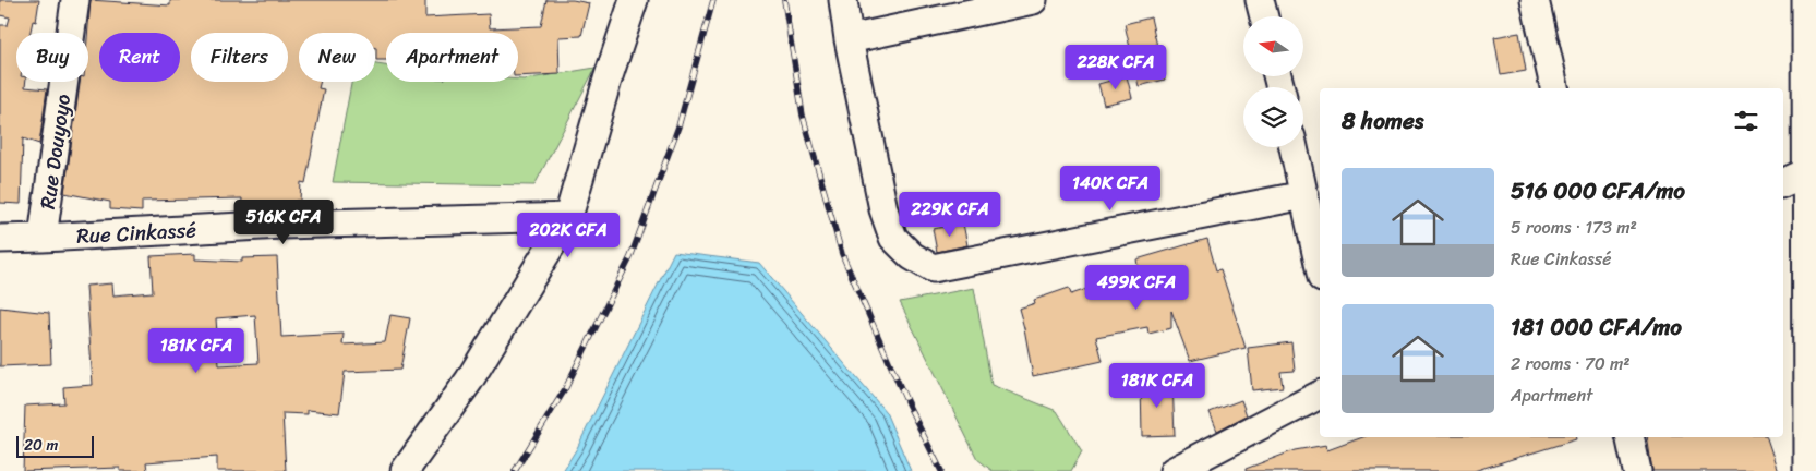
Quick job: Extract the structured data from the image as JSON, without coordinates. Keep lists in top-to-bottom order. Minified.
{"streets":{"street":["Rue Douyoyo","Rue Cinkassé"]},"crossings":[["Rue Douyoyo","Rue Cinkassé"]],"scale_bar":"20 m","north":"left","page":{"chip":["Buy","Rent","Filters","New","Apartment"],"price":["228K CFA","140K CFA","229K CFA","516K CFA","202K CFA","499K CFA","181K CFA","181K CFA"],"heading":"8 homes","list":[{"name":"516 000 CFA/mo","note":"5 rooms · 173 m² · Rue Cinkassé"},{"name":"181 000 CFA/mo","note":"2 rooms · 70 m² · Apartment"}],"scale":"20 m"}}
